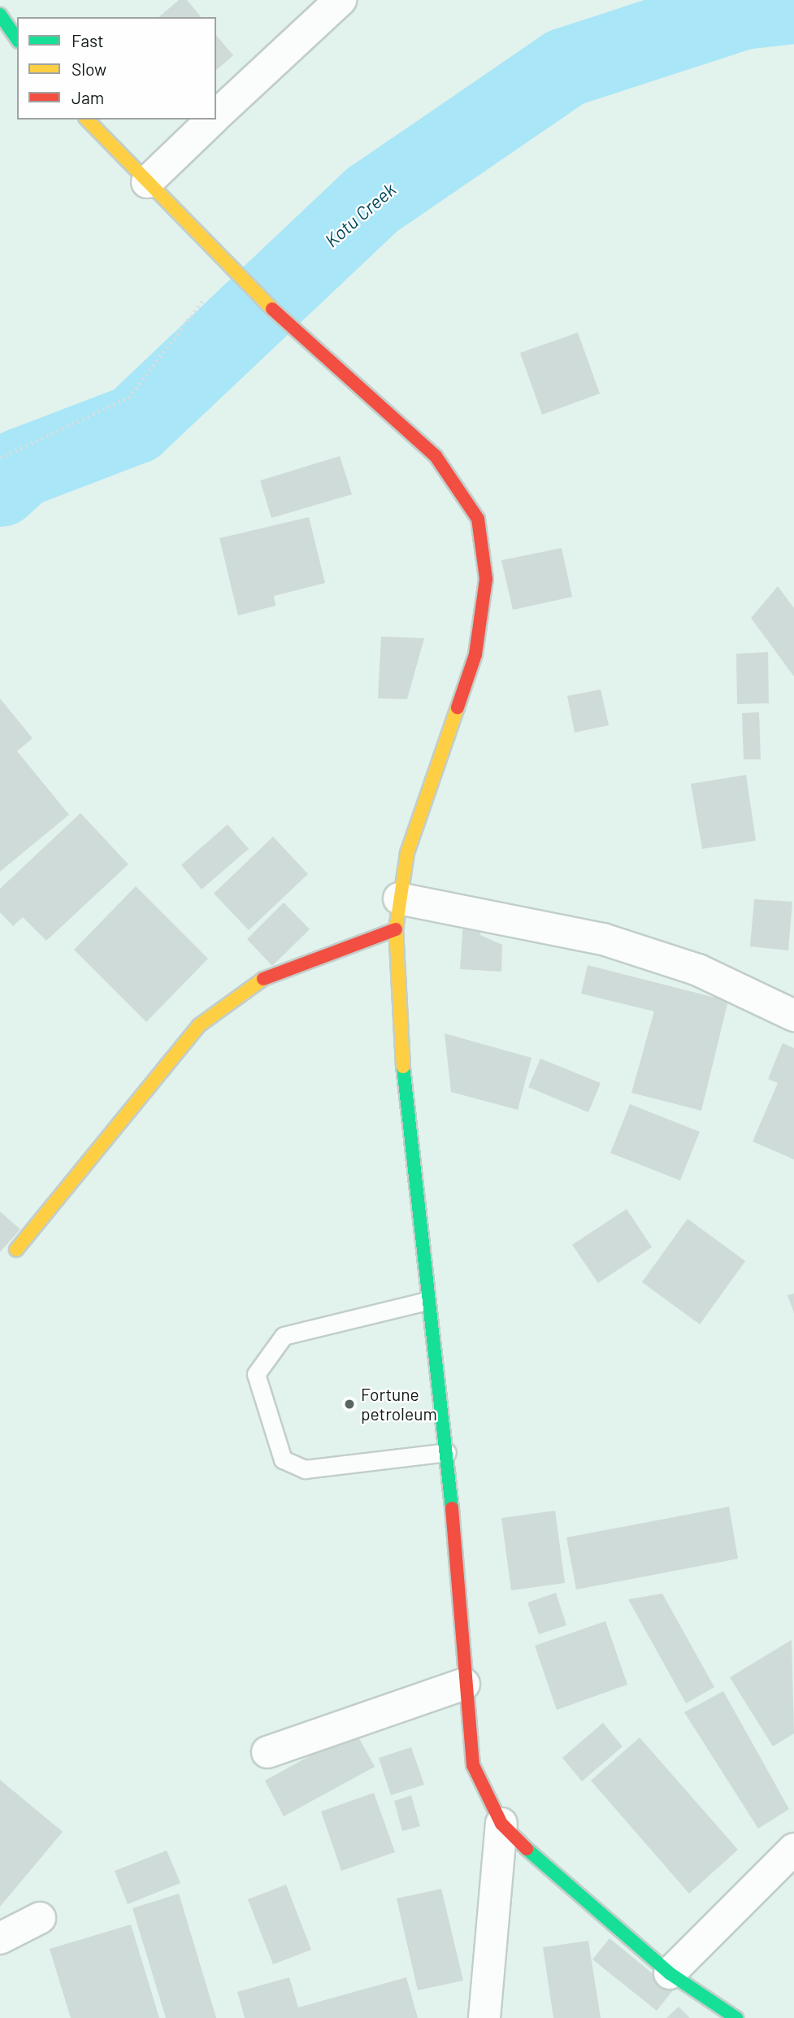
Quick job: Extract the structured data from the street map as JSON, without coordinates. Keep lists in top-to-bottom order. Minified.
{"water":["Kotu Creek"],"places":["Fortune petroleum"],"legend":["Fast","Slow","Jam"]}
